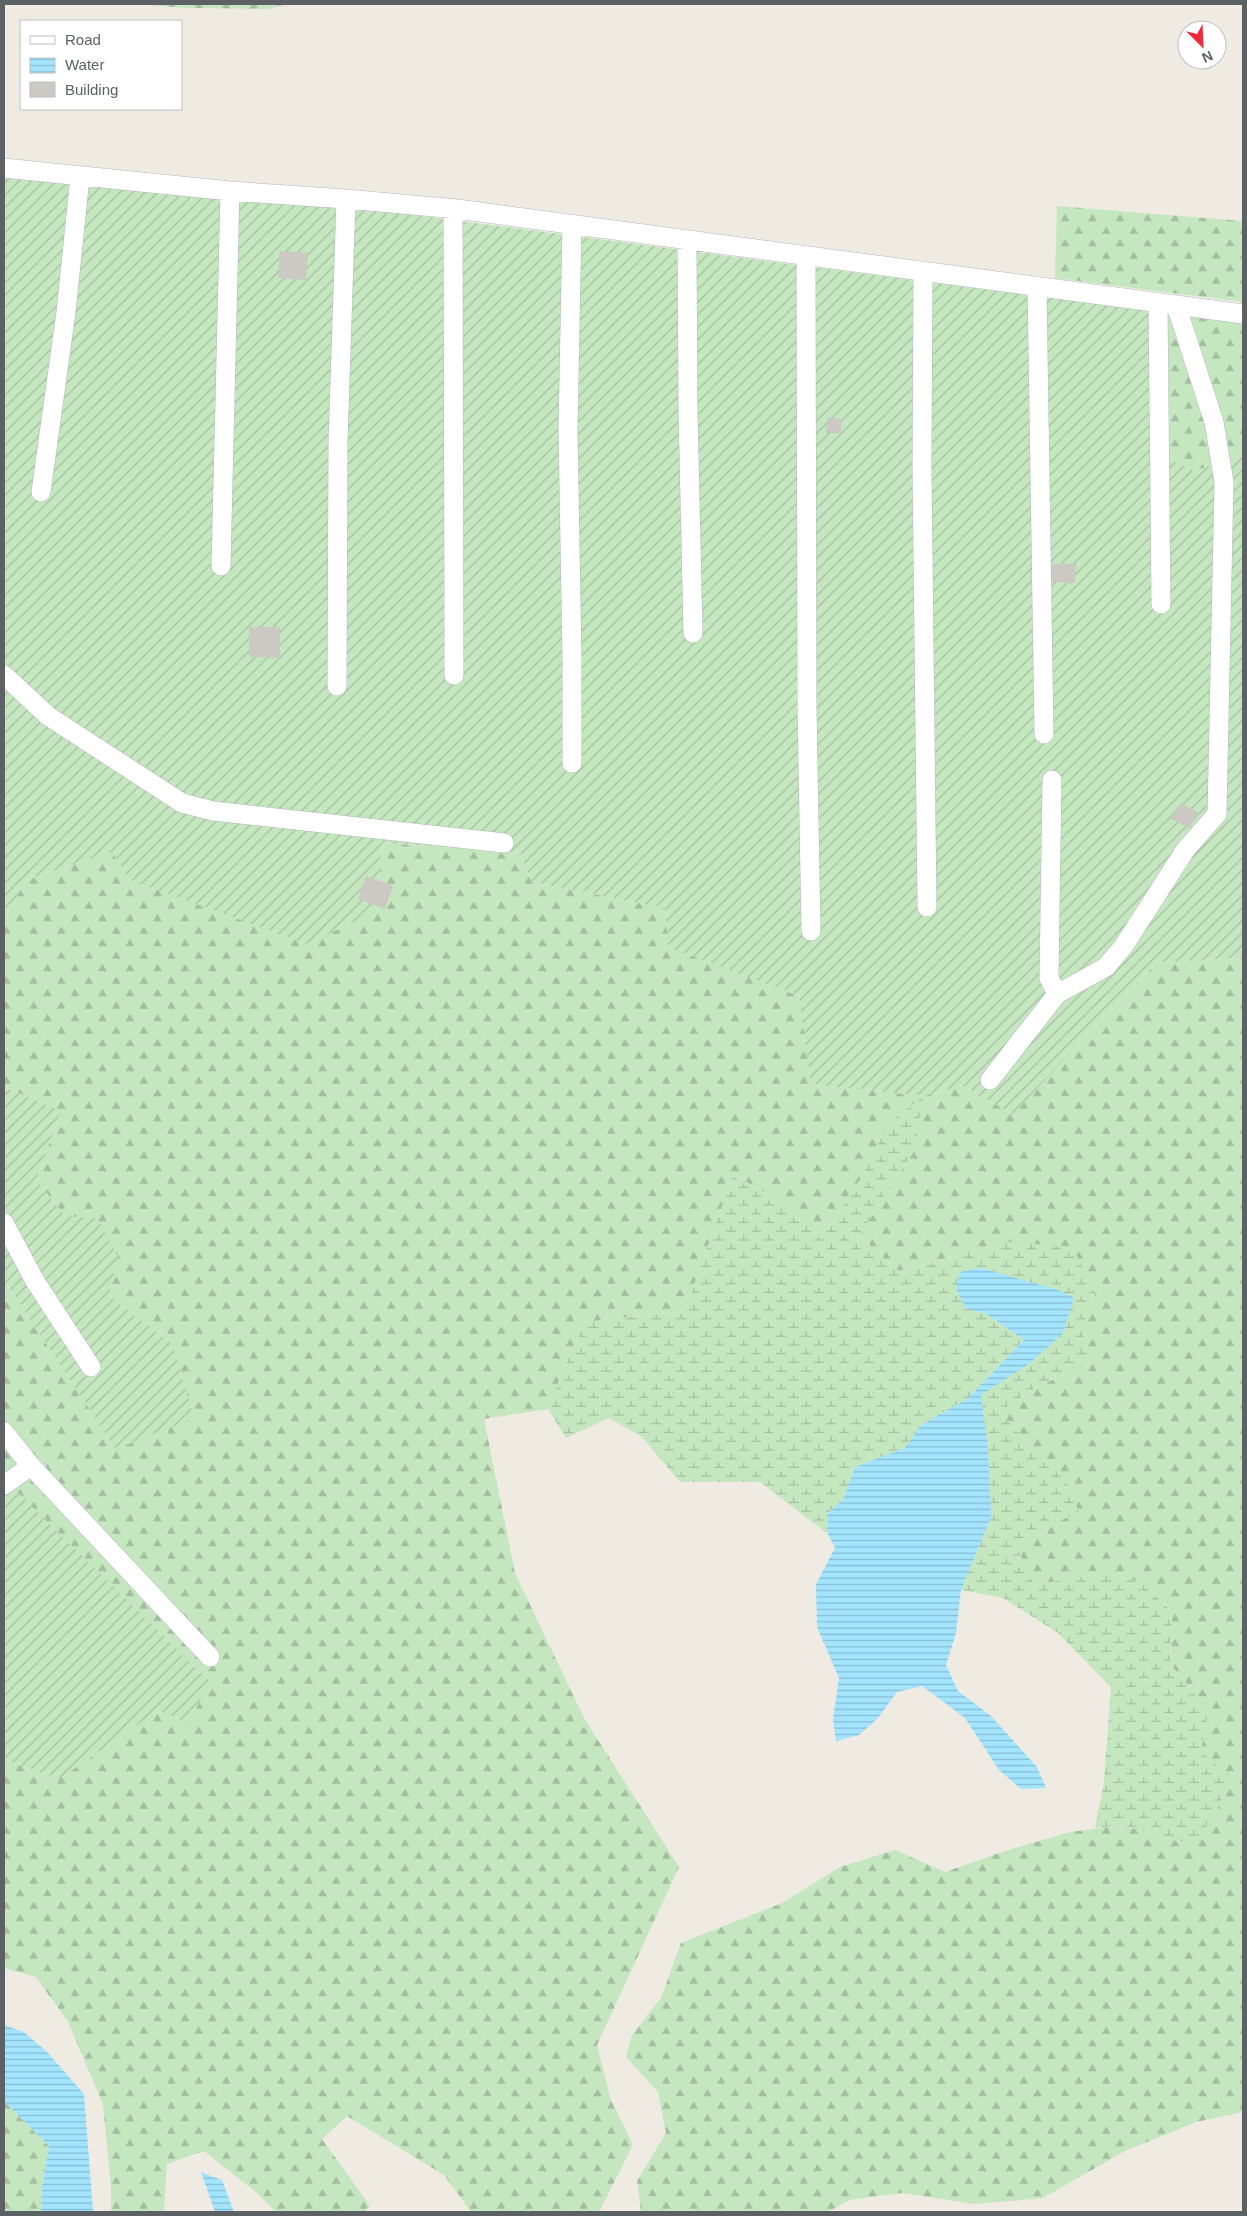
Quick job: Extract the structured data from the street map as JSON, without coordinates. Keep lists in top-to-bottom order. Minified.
{"legend":["Road","Water","Building"],"north":"bottom right"}
